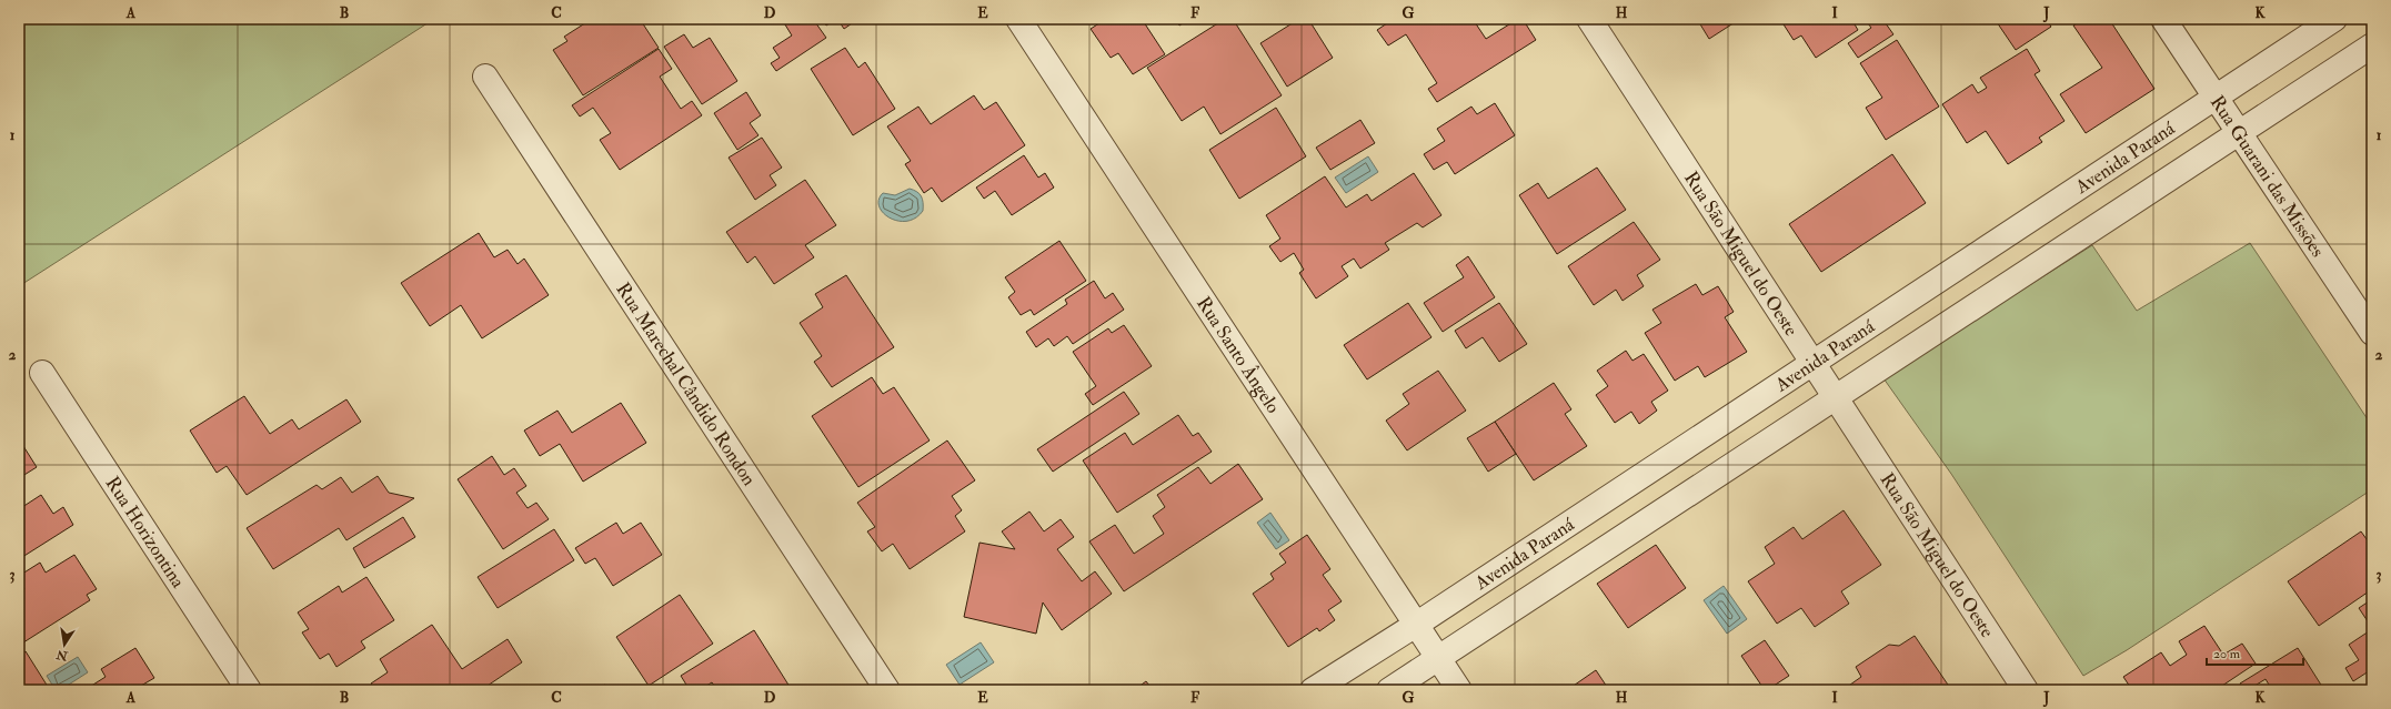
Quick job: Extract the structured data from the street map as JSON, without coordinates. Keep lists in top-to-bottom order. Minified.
{"streets":{"street":["Avenida Paraná","Rua Guarani das Missões","Rua São Miguel do Oeste","Rua Santo Ângelo","Rua Marechal Cândido Rondon","Rua Horizontina"]},"crossings":[["Avenida Paraná","Rua Guarani das Missões"],["Avenida Paraná","Rua São Miguel do Oeste"],["Avenida Paraná","Rua Santo Ângelo"]],"scale_bar":"20 m","north":"bottom","grid":{"columns":["A","B","C","D","E","F","G","H","I","J","K"],"rows":["1","2","3"]}}
